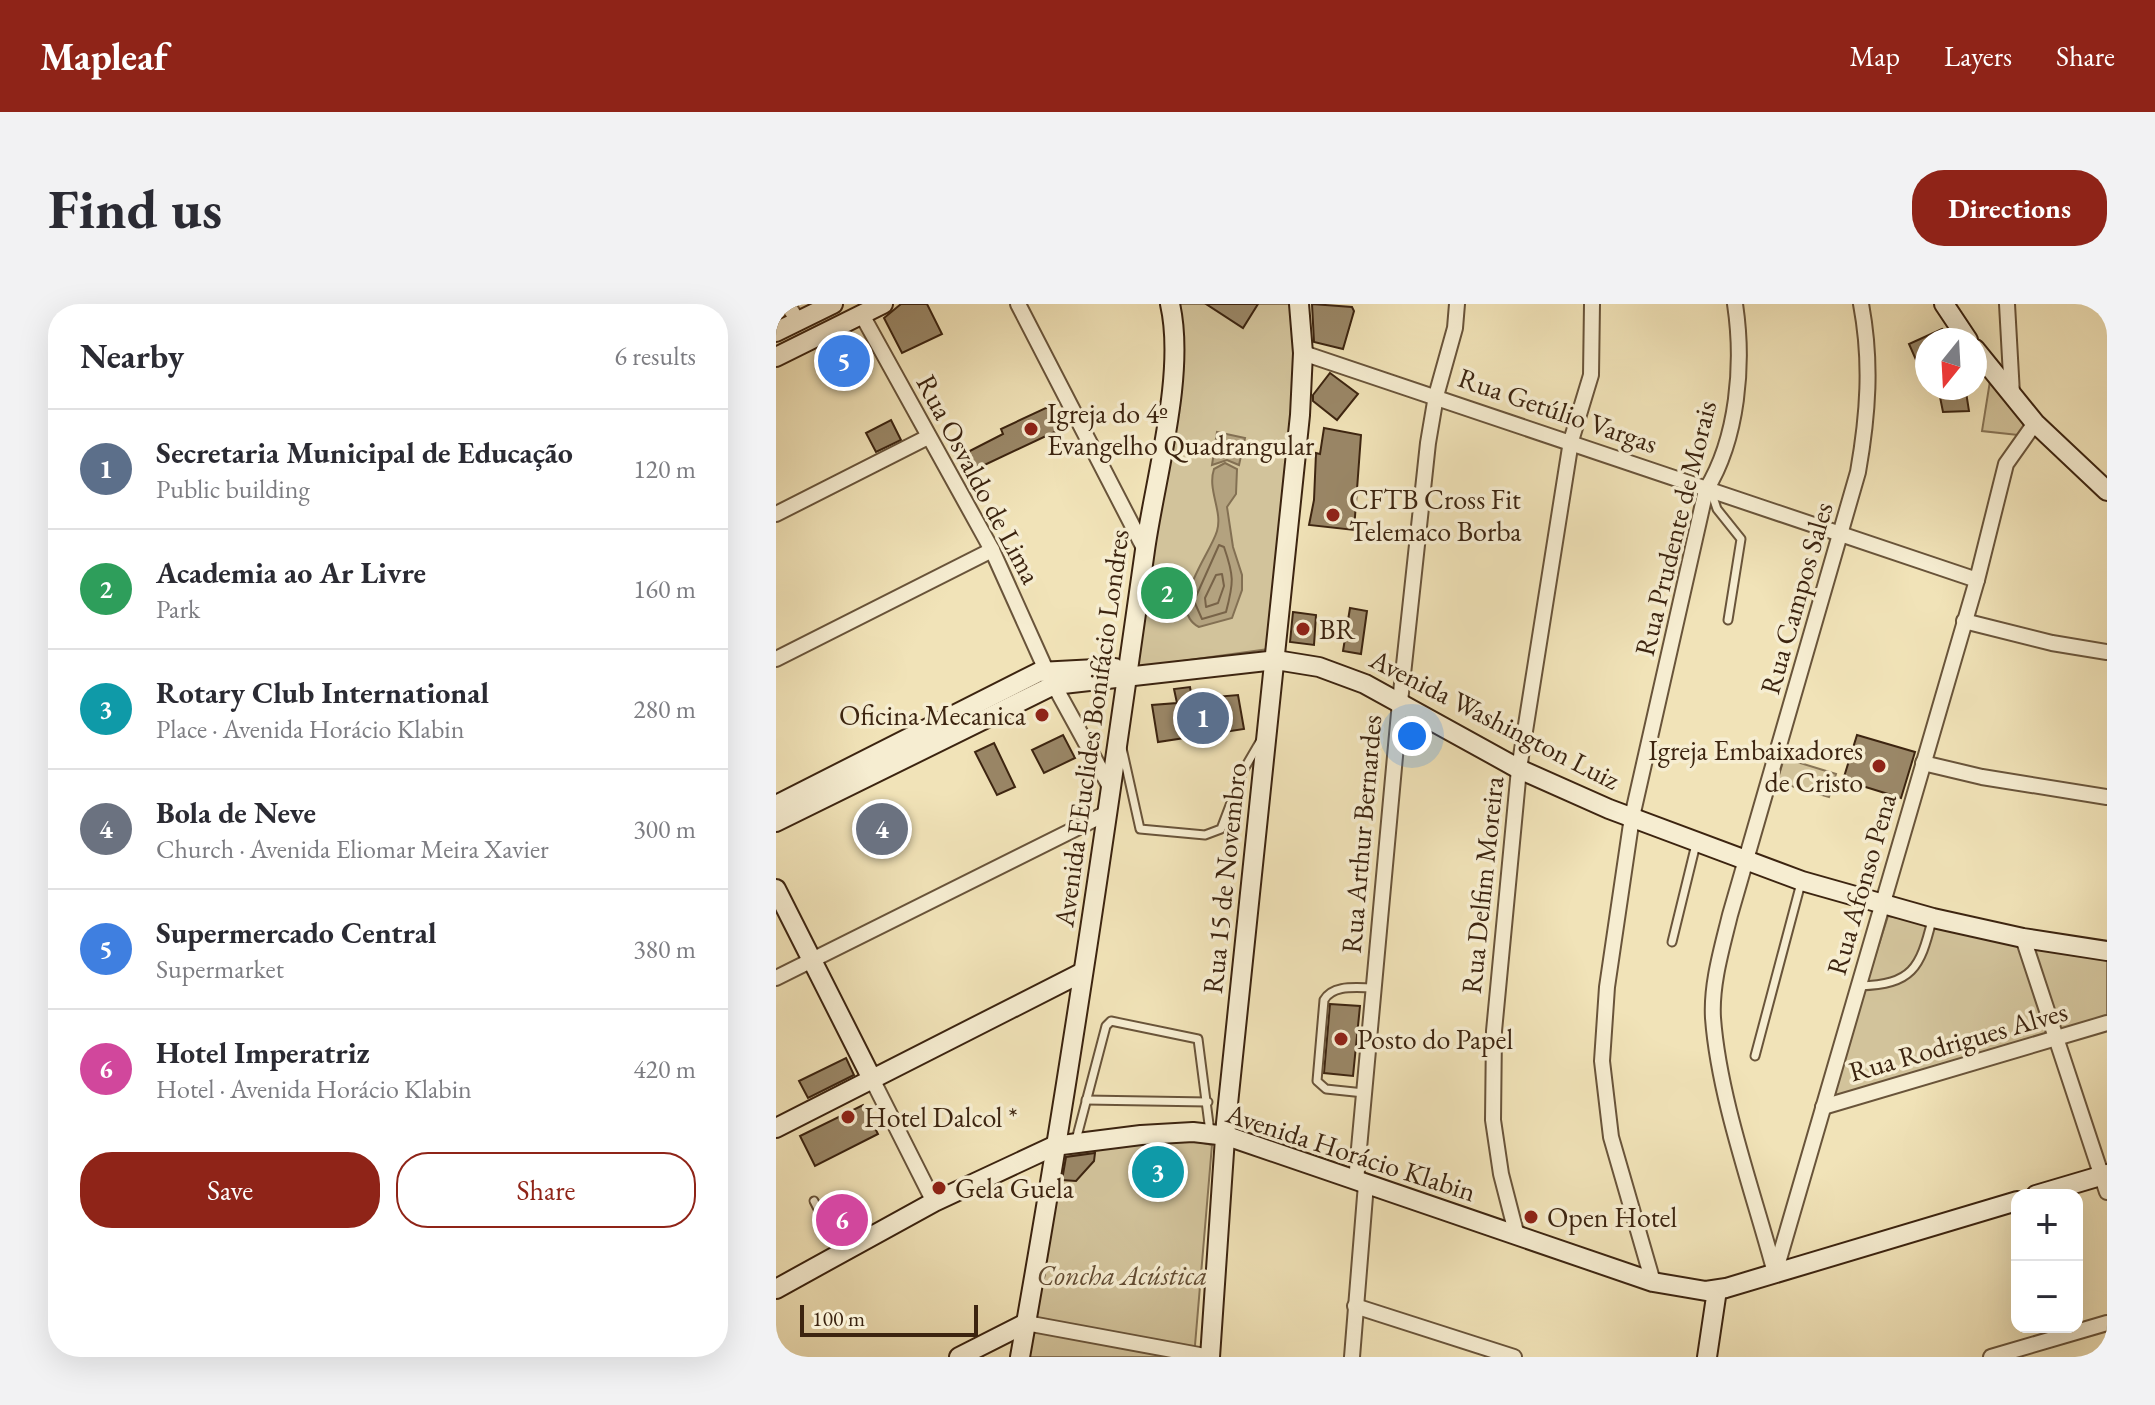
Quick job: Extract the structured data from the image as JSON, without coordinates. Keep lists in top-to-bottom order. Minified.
{"streets":{"main road":["Avenida Washington Luiz","Avenida EEuclides Bonifácio Londres","Rua 15 de Novembro","Avenida Horácio Klabin"],"street":["Rua Getúlio Vargas","Rua Osvaldo de Lima","Rua Prudente de Morais","Rua Campos Sales","Rua Arthur Bernardes","Rua Afonso Pena","Rua Delfim Moreira","Rua Rodrigues Alves"]},"crossings":[["Rua Getúlio Vargas","Rua Prudente de Morais"],["Rua Getúlio Vargas","Rua Campos Sales"],["Rua Getúlio Vargas","Rua Arthur Bernardes"],["Rua Getúlio Vargas","Rua 15 de Novembro"],["Rua Getúlio Vargas","Rua Afonso Pena"],["Rua Getúlio Vargas","Rua Delfim Moreira"],["Rua Osvaldo de Lima","Avenida Washington Luiz"],["Rua Osvaldo de Lima","Avenida EEuclides Bonifácio Londres"],["Rua Prudente de Morais","Avenida Washington Luiz"],["Rua Prudente de Morais","Avenida Horácio Klabin"],["Rua Campos Sales","Avenida Washington Luiz"],["Rua Campos Sales","Rua Afonso Pena"],["Rua Campos Sales","Avenida Horácio Klabin"],["Avenida Washington Luiz","Avenida EEuclides Bonifácio Londres"],["Avenida Washington Luiz","Rua Arthur Bernardes"],["Avenida Washington Luiz","Rua 15 de Novembro"],["Avenida Washington Luiz","Rua Afonso Pena"],["Avenida Washington Luiz","Rua Delfim Moreira"],["Avenida EEuclides Bonifácio Londres","Avenida Horácio Klabin"],["Rua Arthur Bernardes","Avenida Horácio Klabin"],["Rua 15 de Novembro","Avenida Horácio Klabin"],["Rua Afonso Pena","Rua Rodrigues Alves"],["Rua Afonso Pena","Avenida Horácio Klabin"],["Rua Delfim Moreira","Avenida Horácio Klabin"]],"parks":["Concha Acústica"],"places":["Igreja do 4º Evangelho Quadrangular","CFTB Cross Fit Telemaco Borba","BR","Oficina Mecanica","Igreja Embaixadores de Cristo","Posto do Papel","Hotel Dalcol *","Gela Guela","Open Hotel"],"scale_bar":"100 m","north":"bottom","page":{"header":"Mapleaf","nav":["Map","Layers","Share"],"buttons":["Directions",["Save","Share"]],"title":"Find us","heading":["Nearby","6 results"],"pins":["5","2","1","4","3","6"],"list":[{"mark":"1","name":"Secretaria Municipal de Educação","note":"Public building","value":"120 m"},{"mark":"2","name":"Academia ao Ar Livre","note":"Park","value":"160 m"},{"mark":"3","name":"Rotary Club International","note":"Place · Avenida Horácio Klabin","value":"280 m"},{"mark":"4","name":"Bola de Neve","note":"Church · Avenida Eliomar Meira Xavier","value":"300 m"},{"mark":"5","name":"Supermercado Central","note":"Supermarket","value":"380 m"},{"mark":"6","name":"Hotel Imperatriz","note":"Hotel · Avenida Horácio Klabin","value":"420 m"}],"map_buttons":["+","−"],"scale":"100 m"}}
